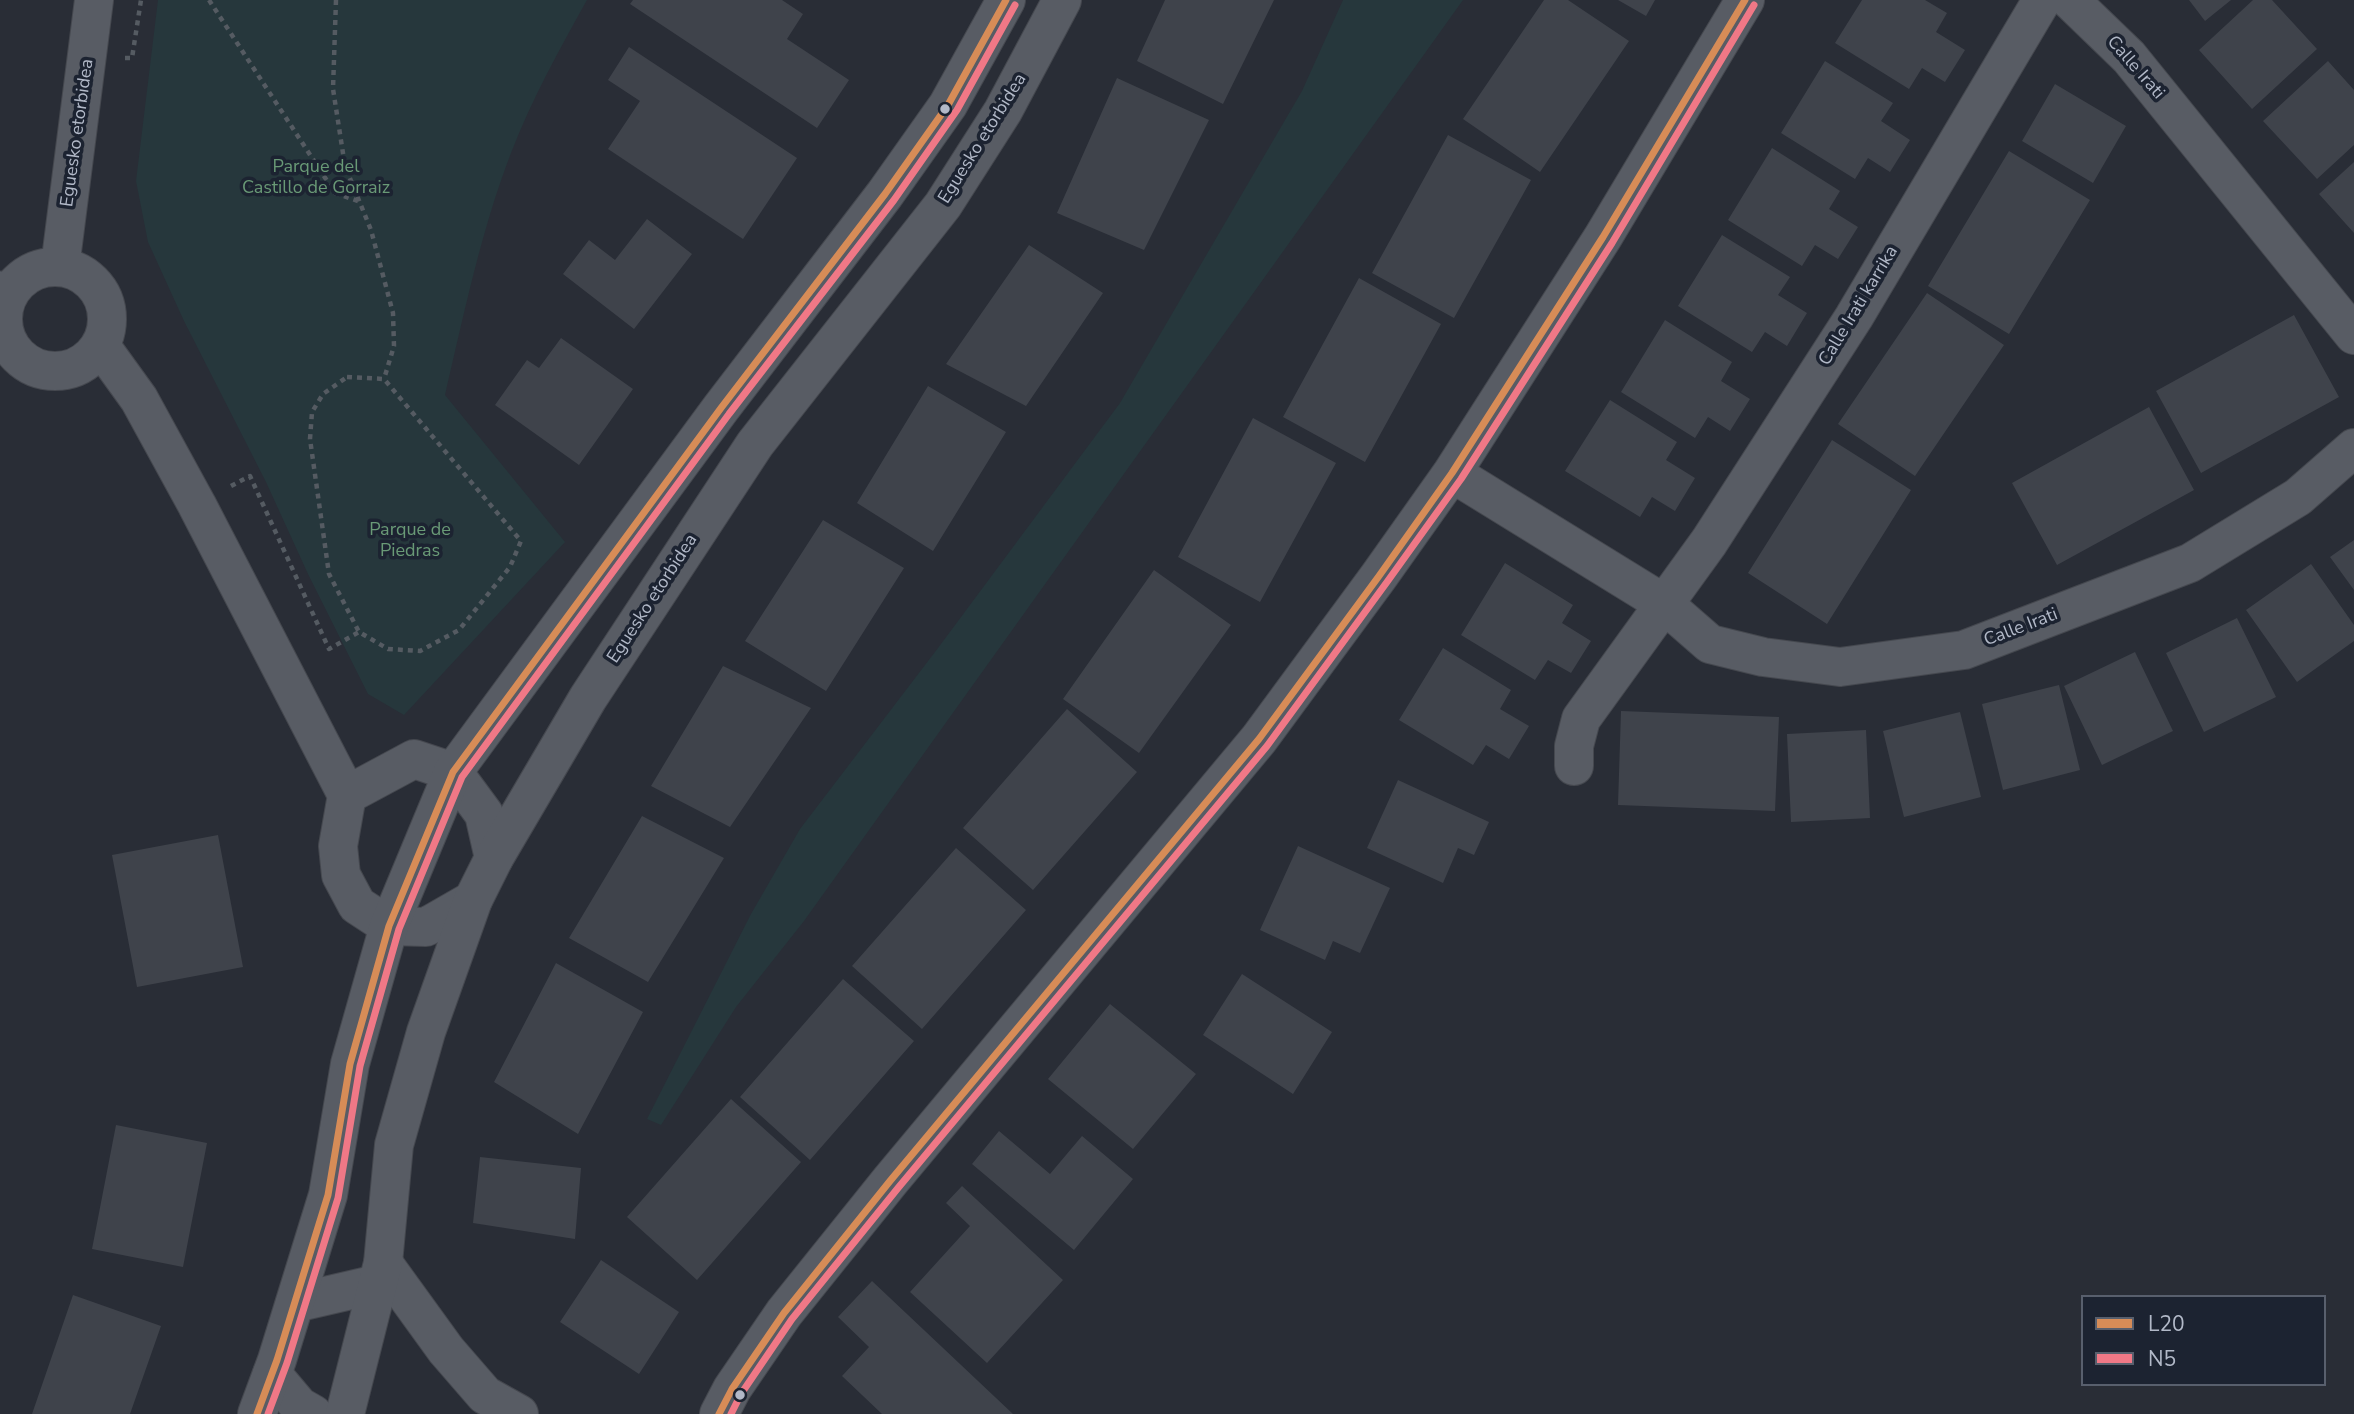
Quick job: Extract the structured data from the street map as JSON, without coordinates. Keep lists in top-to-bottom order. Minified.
{"streets":{"street":["Calle Irati","Eguesko etorbidea","Calle Irati karrika"]},"crossings":[["Calle Irati","Calle Irati karrika"]],"parks":["Parque del Castillo de Gorraiz","Parque de Piedras"],"lines":["transit line L20","transit line N5"],"legend":["L20","N5"]}
